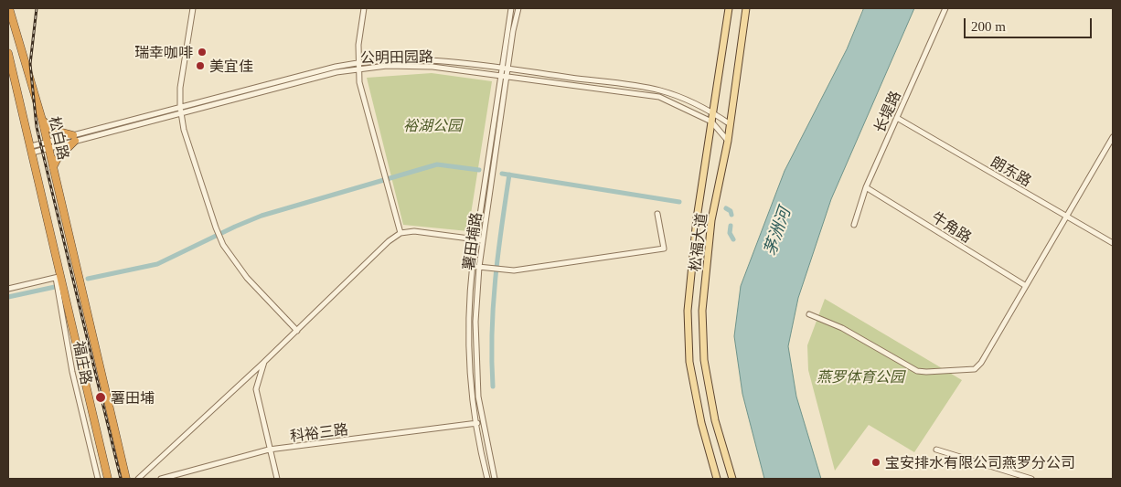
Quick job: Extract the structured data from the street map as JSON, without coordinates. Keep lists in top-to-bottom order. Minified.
{"streets":{"highway":["松白路"],"main road":["松福大道"],"street":["公明田园路","长堤路","朗东路","牛角路","薯田埔路","福庄路","科裕三路"]},"crossings":[["公明田园路","松白路"],["公明田园路","薯田埔路"],["公明田园路","松福大道"],["长堤路","朗东路"],["长堤路","牛角路"],["松白路","福庄路"],["薯田埔路","科裕三路"]],"water":["茅洲河"],"parks":["裕湖公园","燕罗体育公园"],"places":["瑞幸咖啡","美宜佳","薯田埔","宝安排水有限公司燕罗分公司"],"scale_bar":"200 m"}
